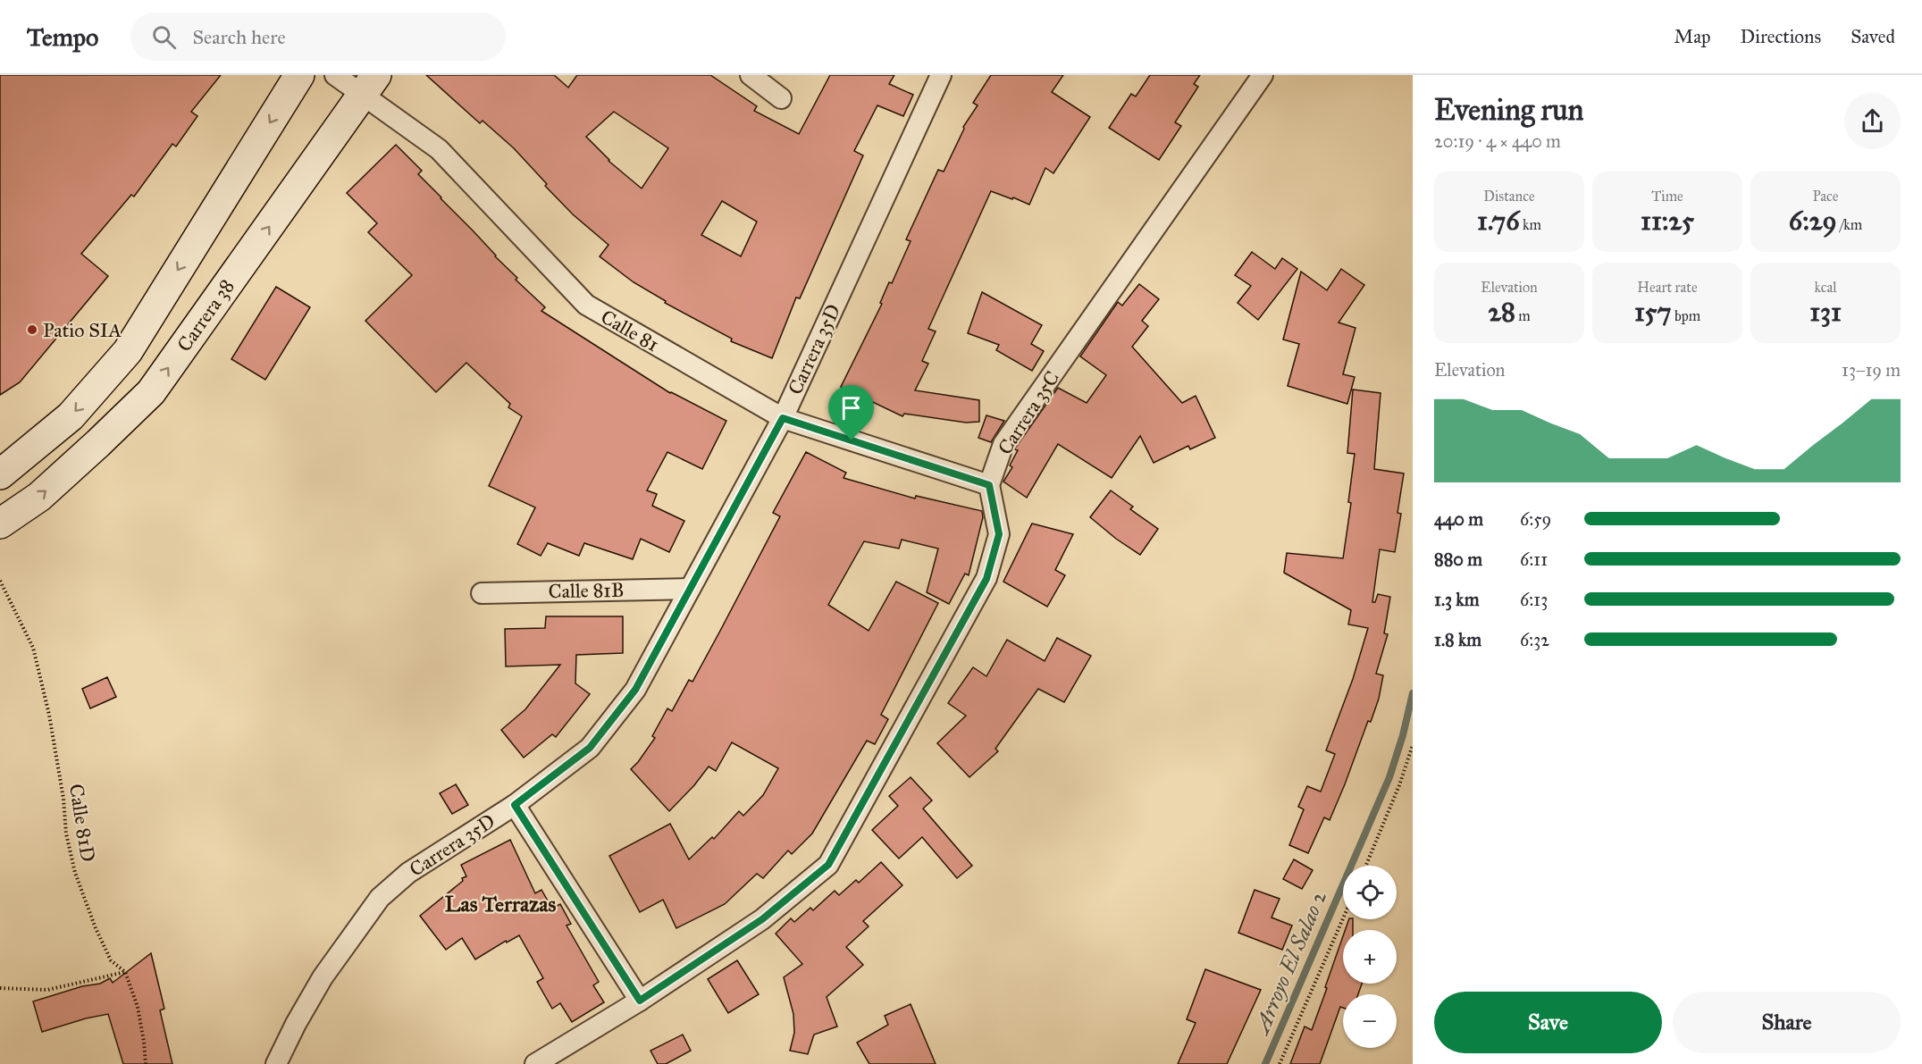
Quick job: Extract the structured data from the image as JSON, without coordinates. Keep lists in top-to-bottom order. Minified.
{"streets":{"main road":["Carrera 38"],"street":["Calle 81","Carrera 35D","Carrera 35C","Calle 81B"],"path":["Calle 81D"]},"crossings":[["Carrera 38","Calle 81"],["Calle 81","Carrera 35D"],["Calle 81","Carrera 35C"],["Carrera 35D","Calle 81B"]],"districts":["Las Terrazas"],"water":["Arroyo El Salao 2"],"places":["Patio SIA"],"page":{"header":"Tempo","search":"Search here","nav":["Map","Directions","Saved"],"heading":["Evening run","20:19 · 4 × 440 m"],"stats":[["Distance","1.76 km"],["Time","11:25"],["Pace","6:29 /km"],["Elevation","28 m"],["Heart rate","157 bpm"],["kcal","131"]],"chart":["Elevation","13–19 m"],"list":[{"name":"440 m","note":"6:59"},{"name":"880 m","note":"6:11"},{"name":"1.3 km","note":"6:13"},{"name":"1.8 km","note":"6:32"}],"map_buttons":["+","−"],"buttons":["Save","Share"]}}
